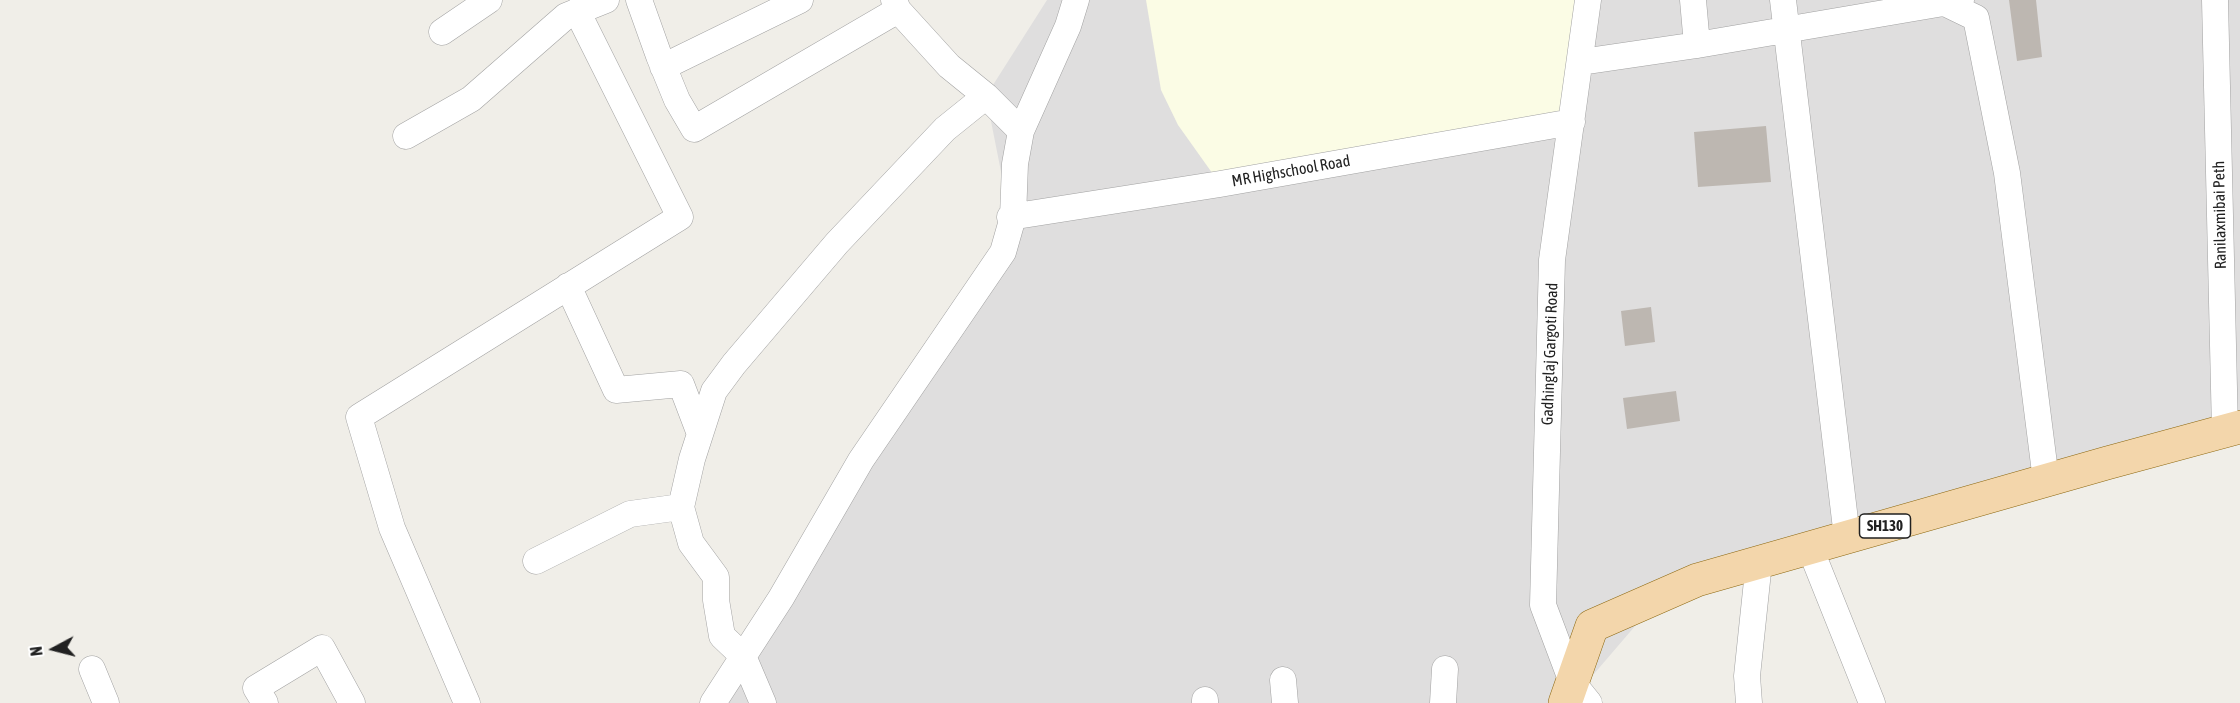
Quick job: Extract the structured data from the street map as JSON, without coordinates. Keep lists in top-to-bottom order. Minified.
{"streets":{"main road":["SH130"],"street":["MR Highschool Road","Ranilaxmibai Peth","Gadhinglaj Gargoti Road"]},"crossings":[["MR Highschool Road","Gadhinglaj Gargoti Road"],["Ranilaxmibai Peth","SH130"],["Gadhinglaj Gargoti Road","SH130"]],"north":"left"}
